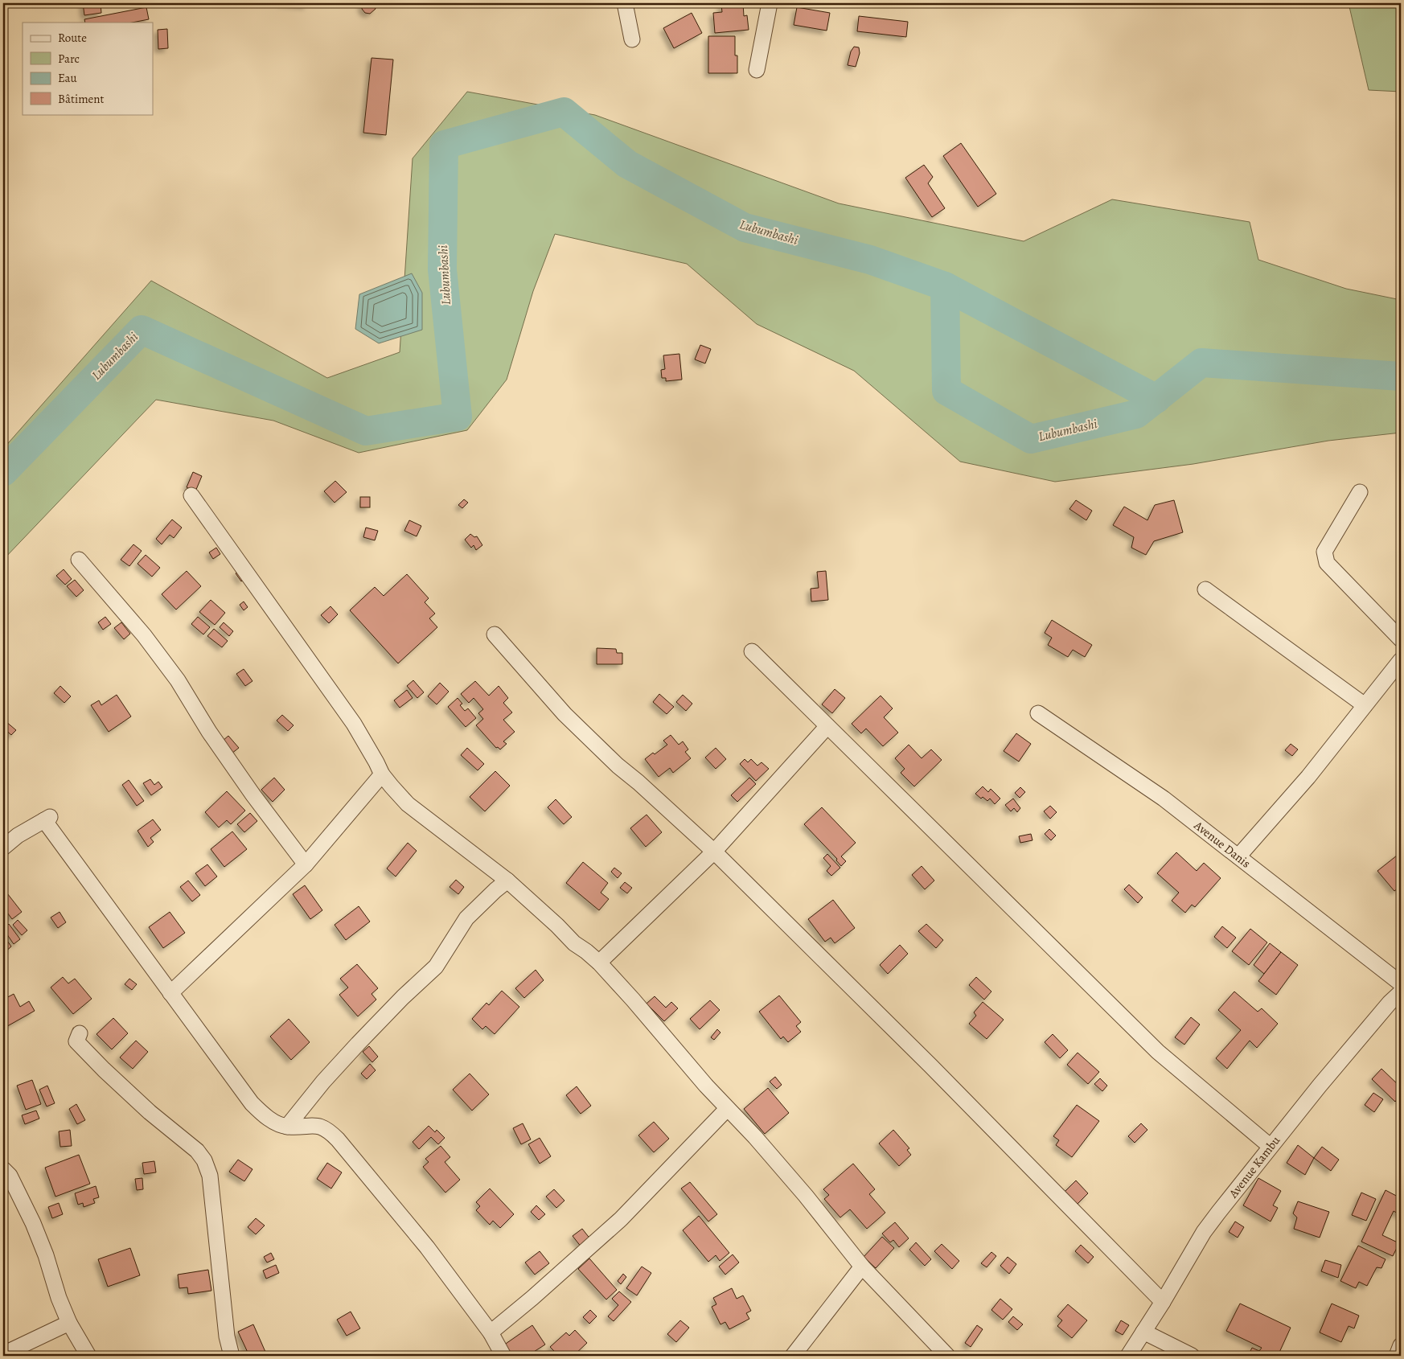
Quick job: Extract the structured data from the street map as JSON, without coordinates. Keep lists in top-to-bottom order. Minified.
{"streets":{"street":["Avenue Danis","Avenue Kambu"]},"water":["Lubumbashi"],"legend":["Route","Parc","Eau","Bâtiment"]}
